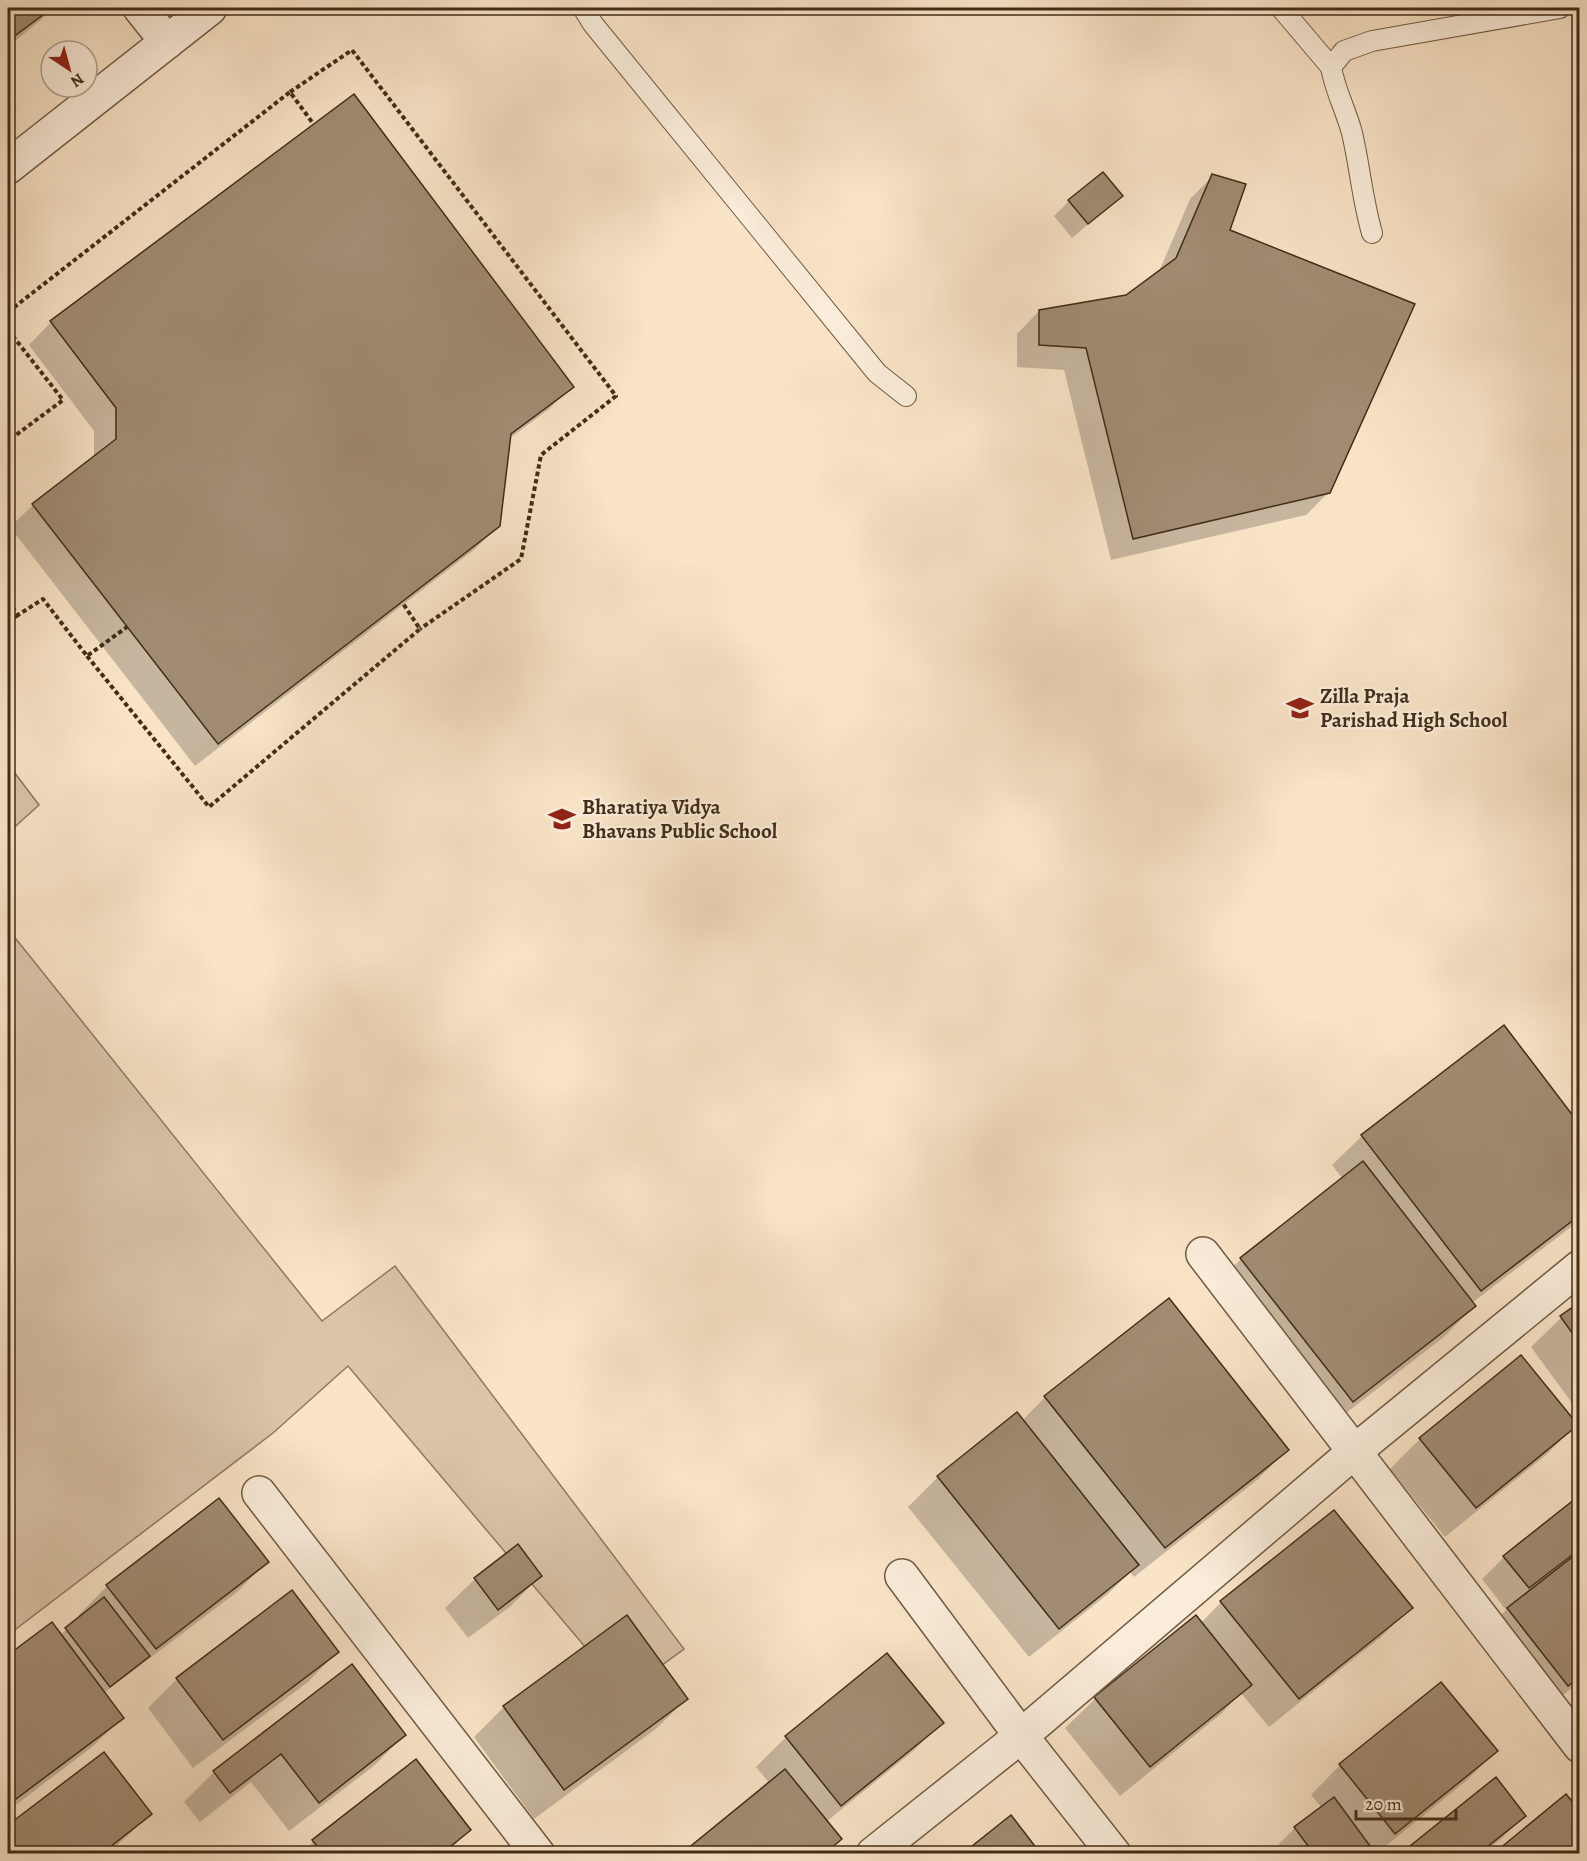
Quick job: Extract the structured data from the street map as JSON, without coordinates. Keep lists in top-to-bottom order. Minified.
{"places":{"school or university":["Zilla Praja Parishad High School","Bharatiya Vidya Bhavans Public School"]},"scale_bar":"20 m","north":"bottom right"}
